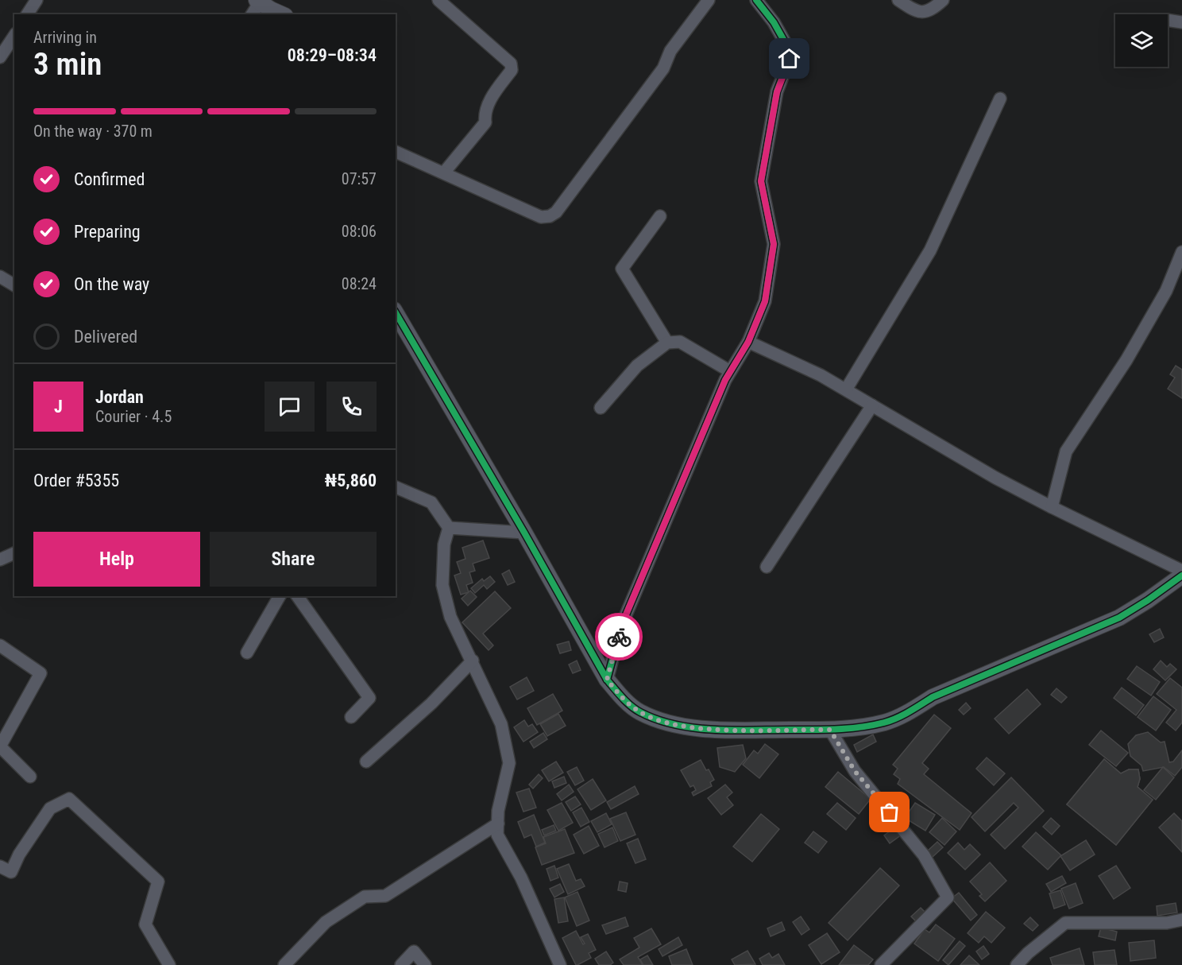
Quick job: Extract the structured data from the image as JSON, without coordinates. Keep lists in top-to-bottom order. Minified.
{"page":{"heading":["3 min","Arriving in","08:29–08:34"],"panel":["Jordan","Courier · 4.5","Order #5355","₦5,860"],"bar":"On the way · 370 m","list":[["Confirmed","07:57"],["Preparing","08:06"],["On the way","08:24"],"Delivered"],"round":"J","buttons":["Help","Share"]}}
